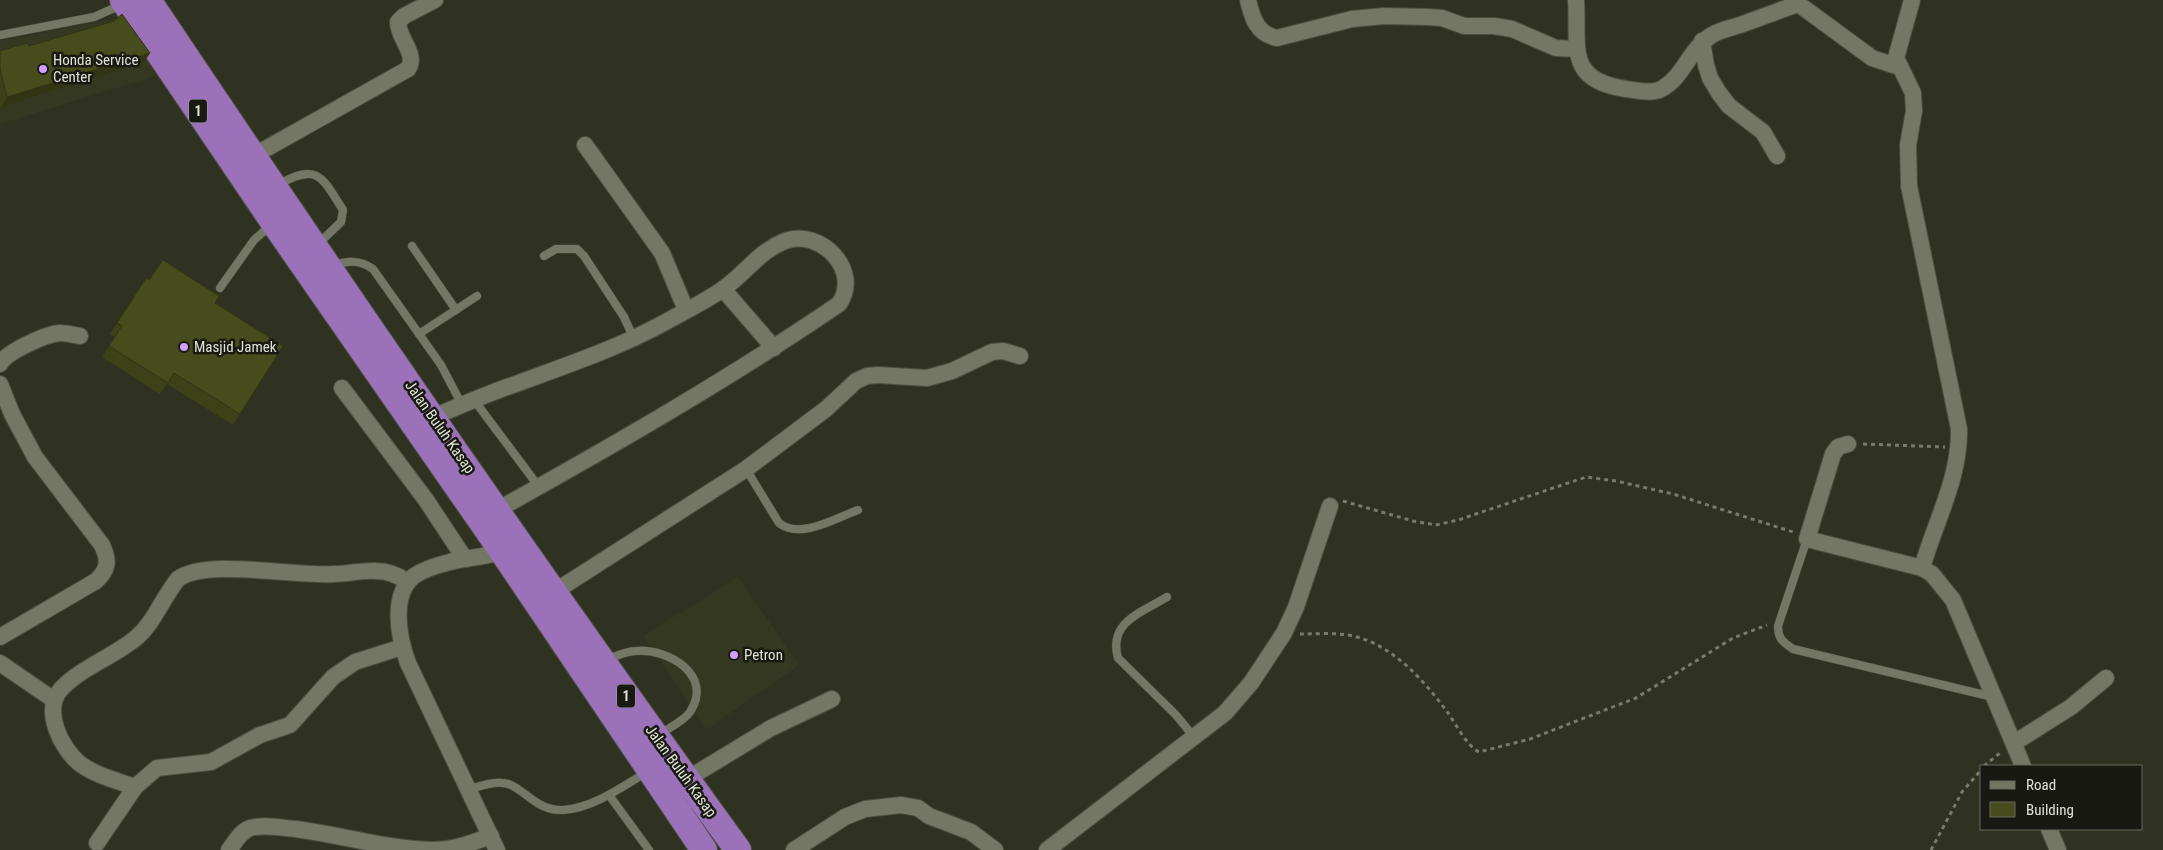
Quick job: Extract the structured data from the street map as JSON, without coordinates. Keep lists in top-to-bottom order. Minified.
{"streets":{"highway":["1","Jalan Buluh Kasap"]},"places":["Honda Service Center","Masjid Jamek","Petron"],"legend":["Road","Building"]}
